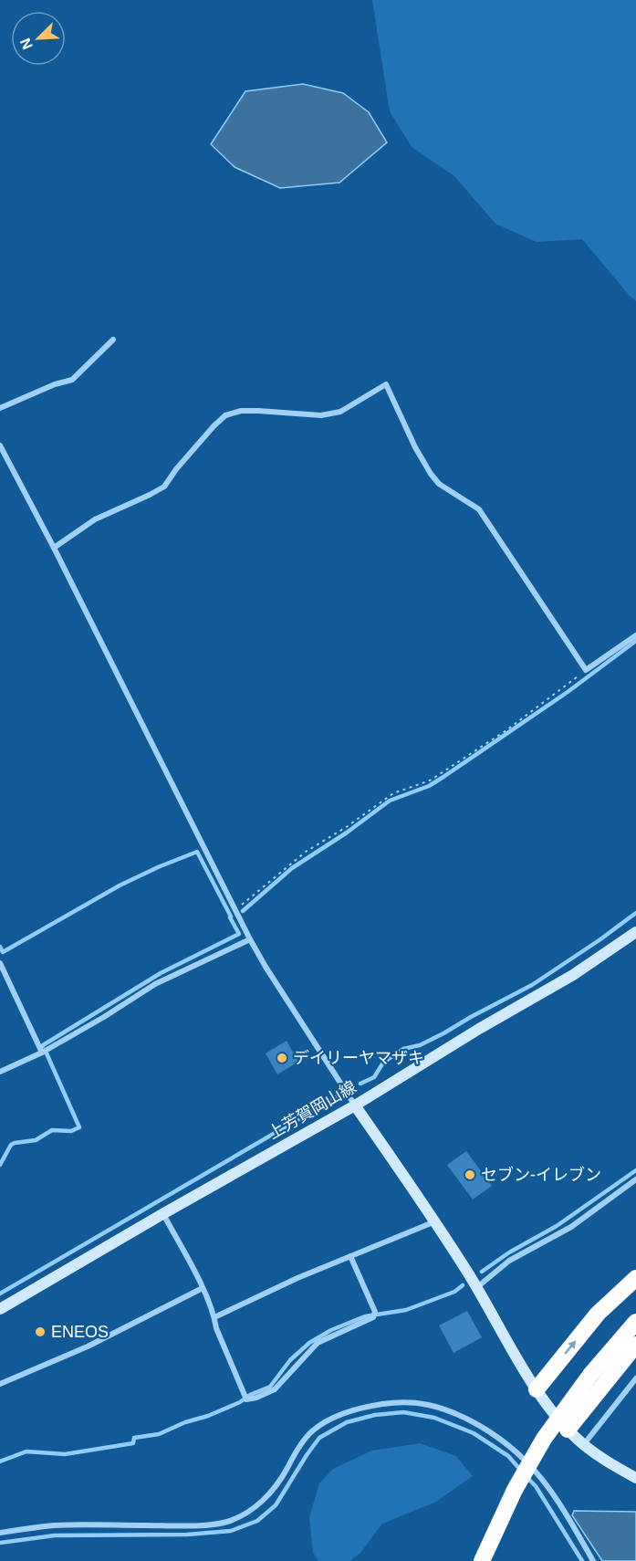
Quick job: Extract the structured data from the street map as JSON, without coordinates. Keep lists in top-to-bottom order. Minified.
{"streets":{"main road":["上芳賀岡山線"]},"places":["デイリーヤマザキ","セブン-イレブン","ENEOS"],"north":"bottom left"}
